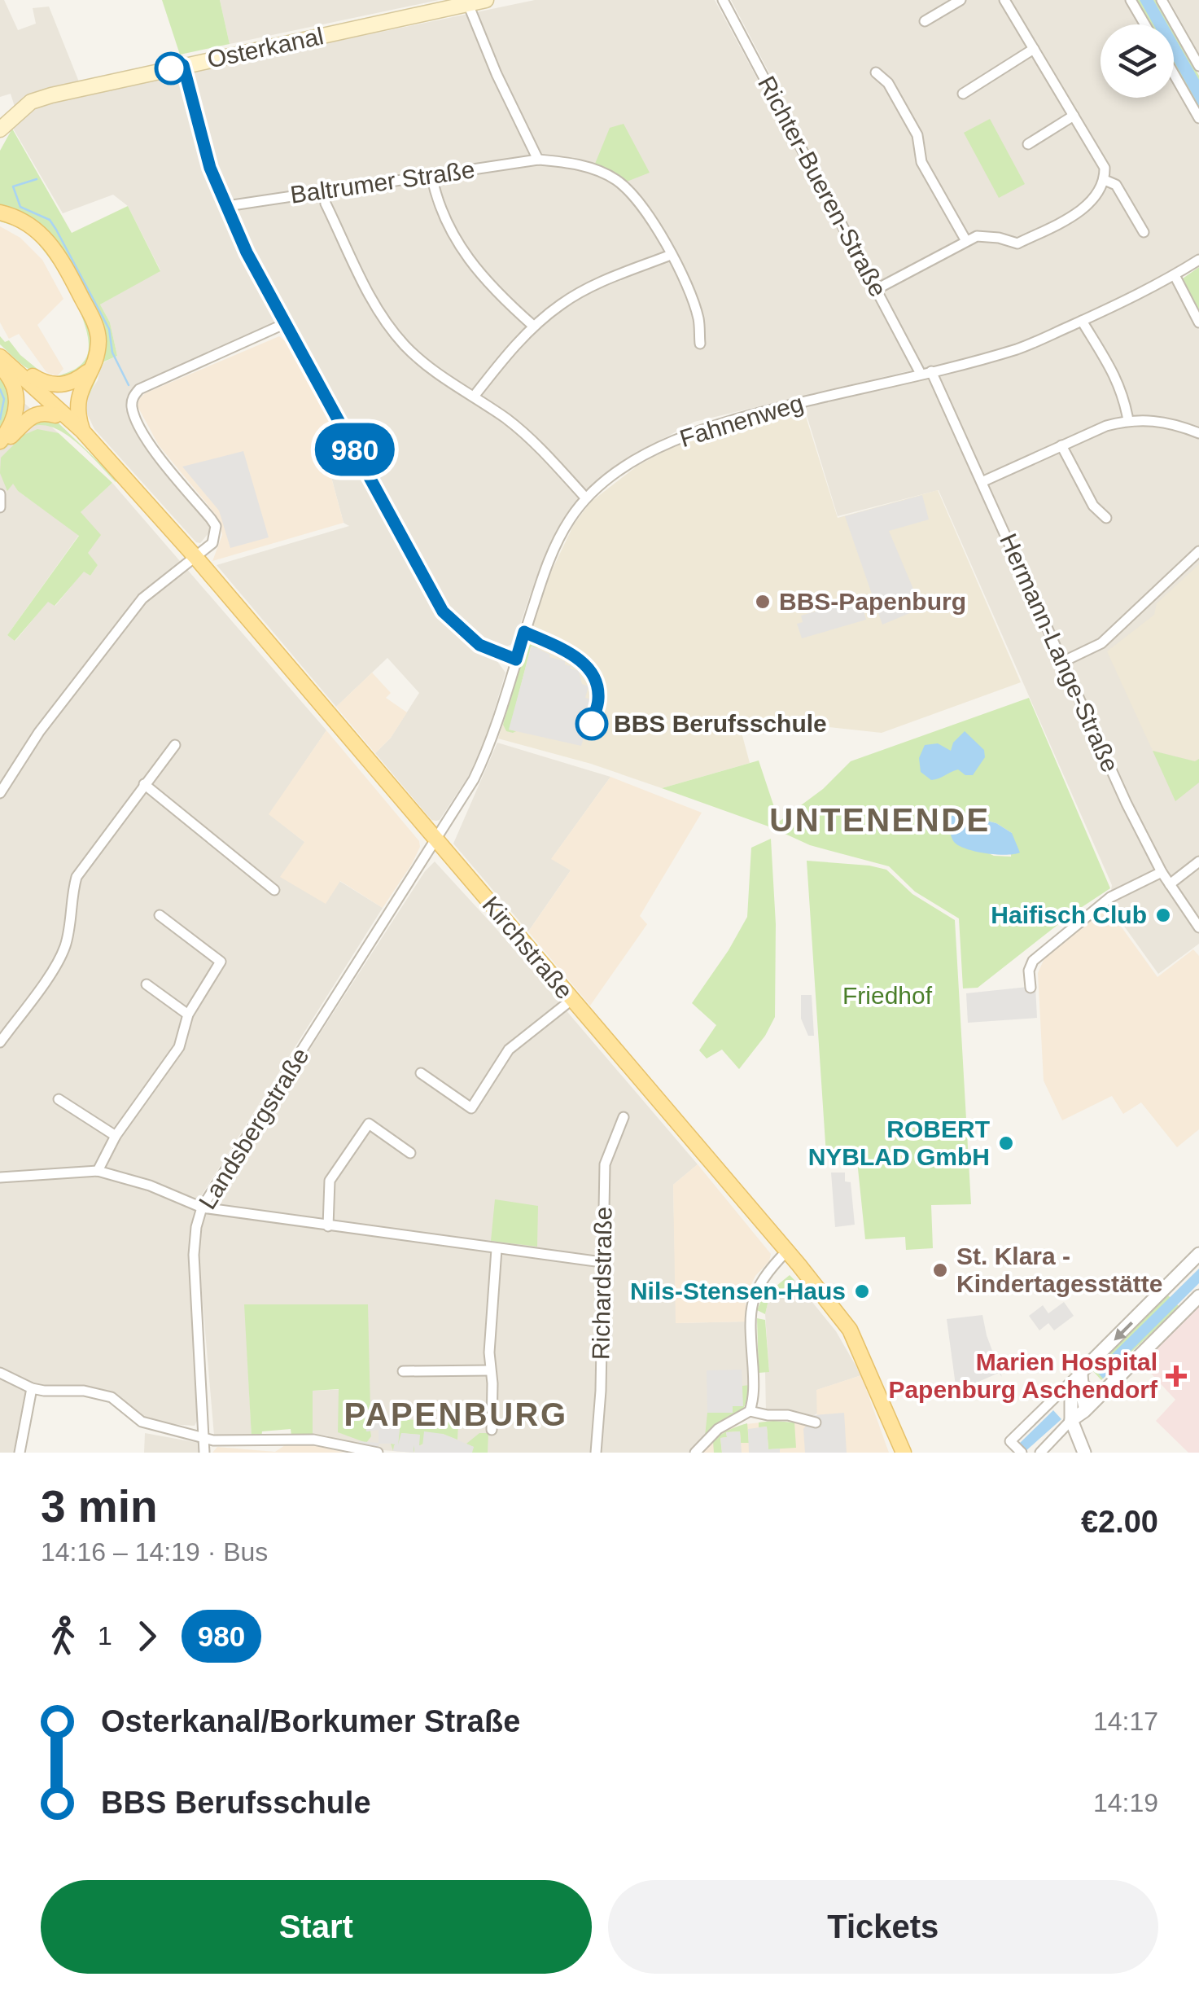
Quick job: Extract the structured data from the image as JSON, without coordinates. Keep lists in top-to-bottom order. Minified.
{"streets":{"main road":["Osterkanal","Kirchstraße"],"street":["Baltrumer Straße","Richter-Bueren-Straße","Fahnenweg","Hermann-Lange-Straße","Landsbergstraße","Richardstraße"]},"crossings":[["Richter-Bueren-Straße","Fahnenweg"],["Richter-Bueren-Straße","Hermann-Lange-Straße"],["Fahnenweg","Hermann-Lange-Straße"],["Fahnenweg","Kirchstraße"],["Fahnenweg","Landsbergstraße"],["Kirchstraße","Landsbergstraße"]],"districts":["UNTENENDE","PAPENBURG"],"parks":["Friedhof"],"places":{"other":["BBS-Papenburg","BBS Berufsschule","Haifisch Club","ROBERT NYBLAD GmbH","St. Klara - Kindertagesstätte","Nils-Stensen-Haus"],"health":["Marien Hospital Papenburg Aschendorf"]},"lines":["bus line 980"],"page":{"on_map":"980","heading":["3 min","14:16 – 14:19 · Bus","€2.00"],"legs":["1","980"],"list":[{"name":"Osterkanal/Borkumer Straße","value":"14:17"},{"name":"BBS Berufsschule","value":"14:19"}],"buttons":["Start","Tickets"]}}
